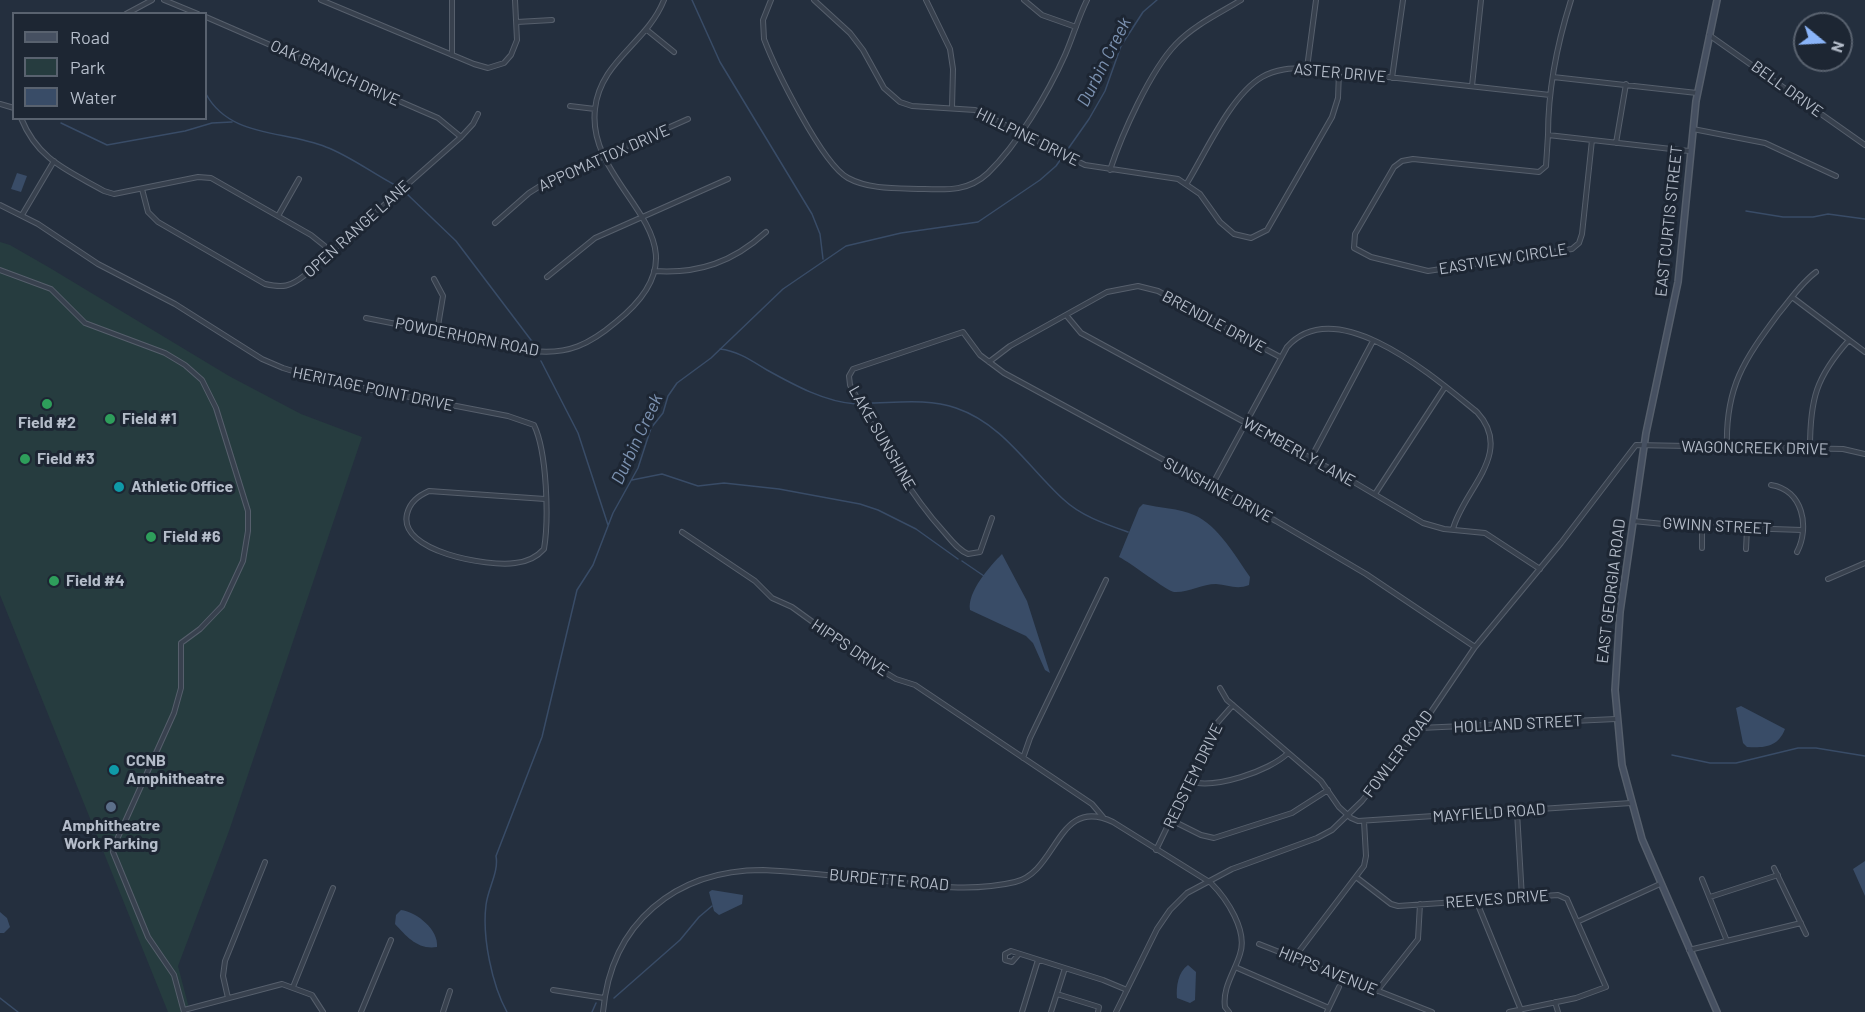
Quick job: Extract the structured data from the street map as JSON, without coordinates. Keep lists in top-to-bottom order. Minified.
{"streets":{"main road":["EAST CURTIS STREET","EAST GEORGIA ROAD"],"street":["OAK BRANCH DRIVE","ASTER DRIVE","BELL DRIVE","HILLPINE DRIVE","APPOMATTOX DRIVE","OPEN RANGE LANE","EASTVIEW CIRCLE","BRENDLE DRIVE","POWDERHORN ROAD","HERITAGE POINT DRIVE","LAKE SUNSHINE","WAGONCREEK DRIVE","WEMBERLY LANE","SUNSHINE DRIVE","GWINN STREET","HIPPS DRIVE","HOLLAND STREET","FOWLER ROAD","REDSTEM DRIVE","MAYFIELD ROAD","BURDETTE ROAD","REEVES DRIVE","HIPPS AVENUE"]},"crossings":[["OAK BRANCH DRIVE","OPEN RANGE LANE"],["ASTER DRIVE","HILLPINE DRIVE"],["BELL DRIVE","EAST CURTIS STREET"],["APPOMATTOX DRIVE","POWDERHORN ROAD"],["EAST CURTIS STREET","WAGONCREEK DRIVE"],["EAST CURTIS STREET","EAST GEORGIA ROAD"],["EAST CURTIS STREET","FOWLER ROAD"],["BRENDLE DRIVE","WEMBERLY LANE"],["BRENDLE DRIVE","SUNSHINE DRIVE"],["LAKE SUNSHINE","SUNSHINE DRIVE"],["WAGONCREEK DRIVE","EAST GEORGIA ROAD"],["WAGONCREEK DRIVE","FOWLER ROAD"],["WEMBERLY LANE","FOWLER ROAD"],["SUNSHINE DRIVE","FOWLER ROAD"],["GWINN STREET","EAST GEORGIA ROAD"],["EAST GEORGIA ROAD","HOLLAND STREET"],["EAST GEORGIA ROAD","FOWLER ROAD"],["EAST GEORGIA ROAD","MAYFIELD ROAD"],["HIPPS DRIVE","BURDETTE ROAD"],["HOLLAND STREET","FOWLER ROAD"],["FOWLER ROAD","MAYFIELD ROAD"]],"water":["Durbin Creek"],"places":["Field #2","Field #1","Field #3","Athletic Office","Field #6","Field #4","CCNB Amphitheatre","Amphitheatre Work Parking"],"legend":["Road","Park","Water"],"north":"right"}
